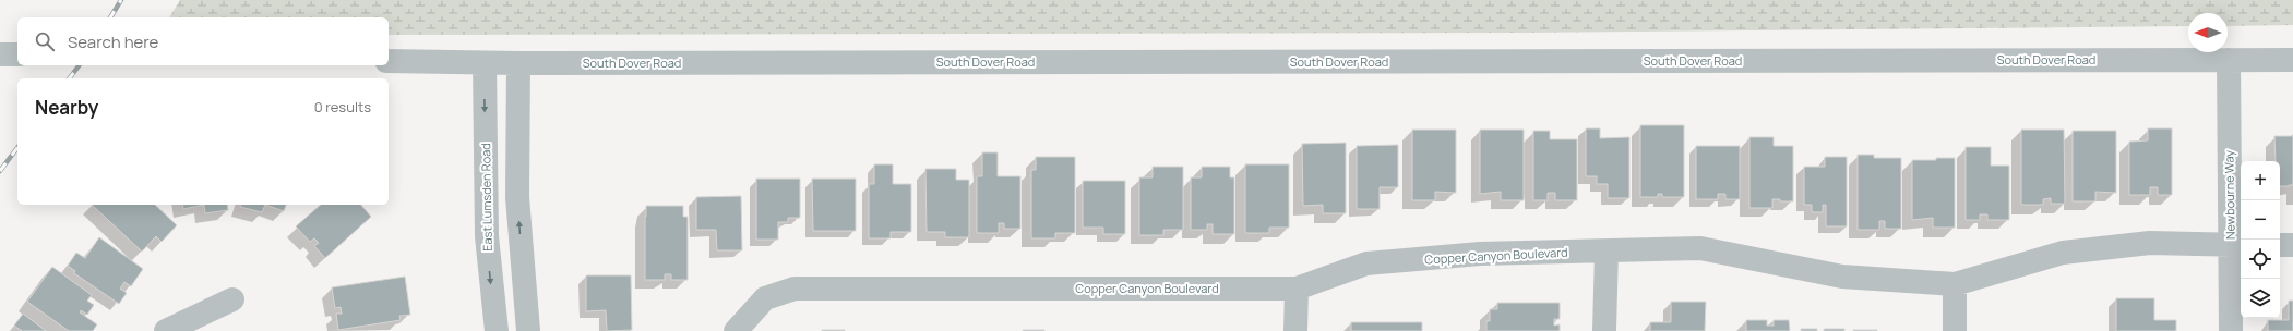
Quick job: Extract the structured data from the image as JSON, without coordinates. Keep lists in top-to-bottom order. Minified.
{"streets":{"street":["South Dover Road","Newbourne Way","East Lumsden Road","Copper Canyon Boulevard"]},"crossings":[["South Dover Road","Newbourne Way"],["South Dover Road","East Lumsden Road"],["Newbourne Way","Copper Canyon Boulevard"]],"north":"left","page":{"search":"Search here","heading":["Nearby","0 results"],"map_buttons":["+","−"]}}
